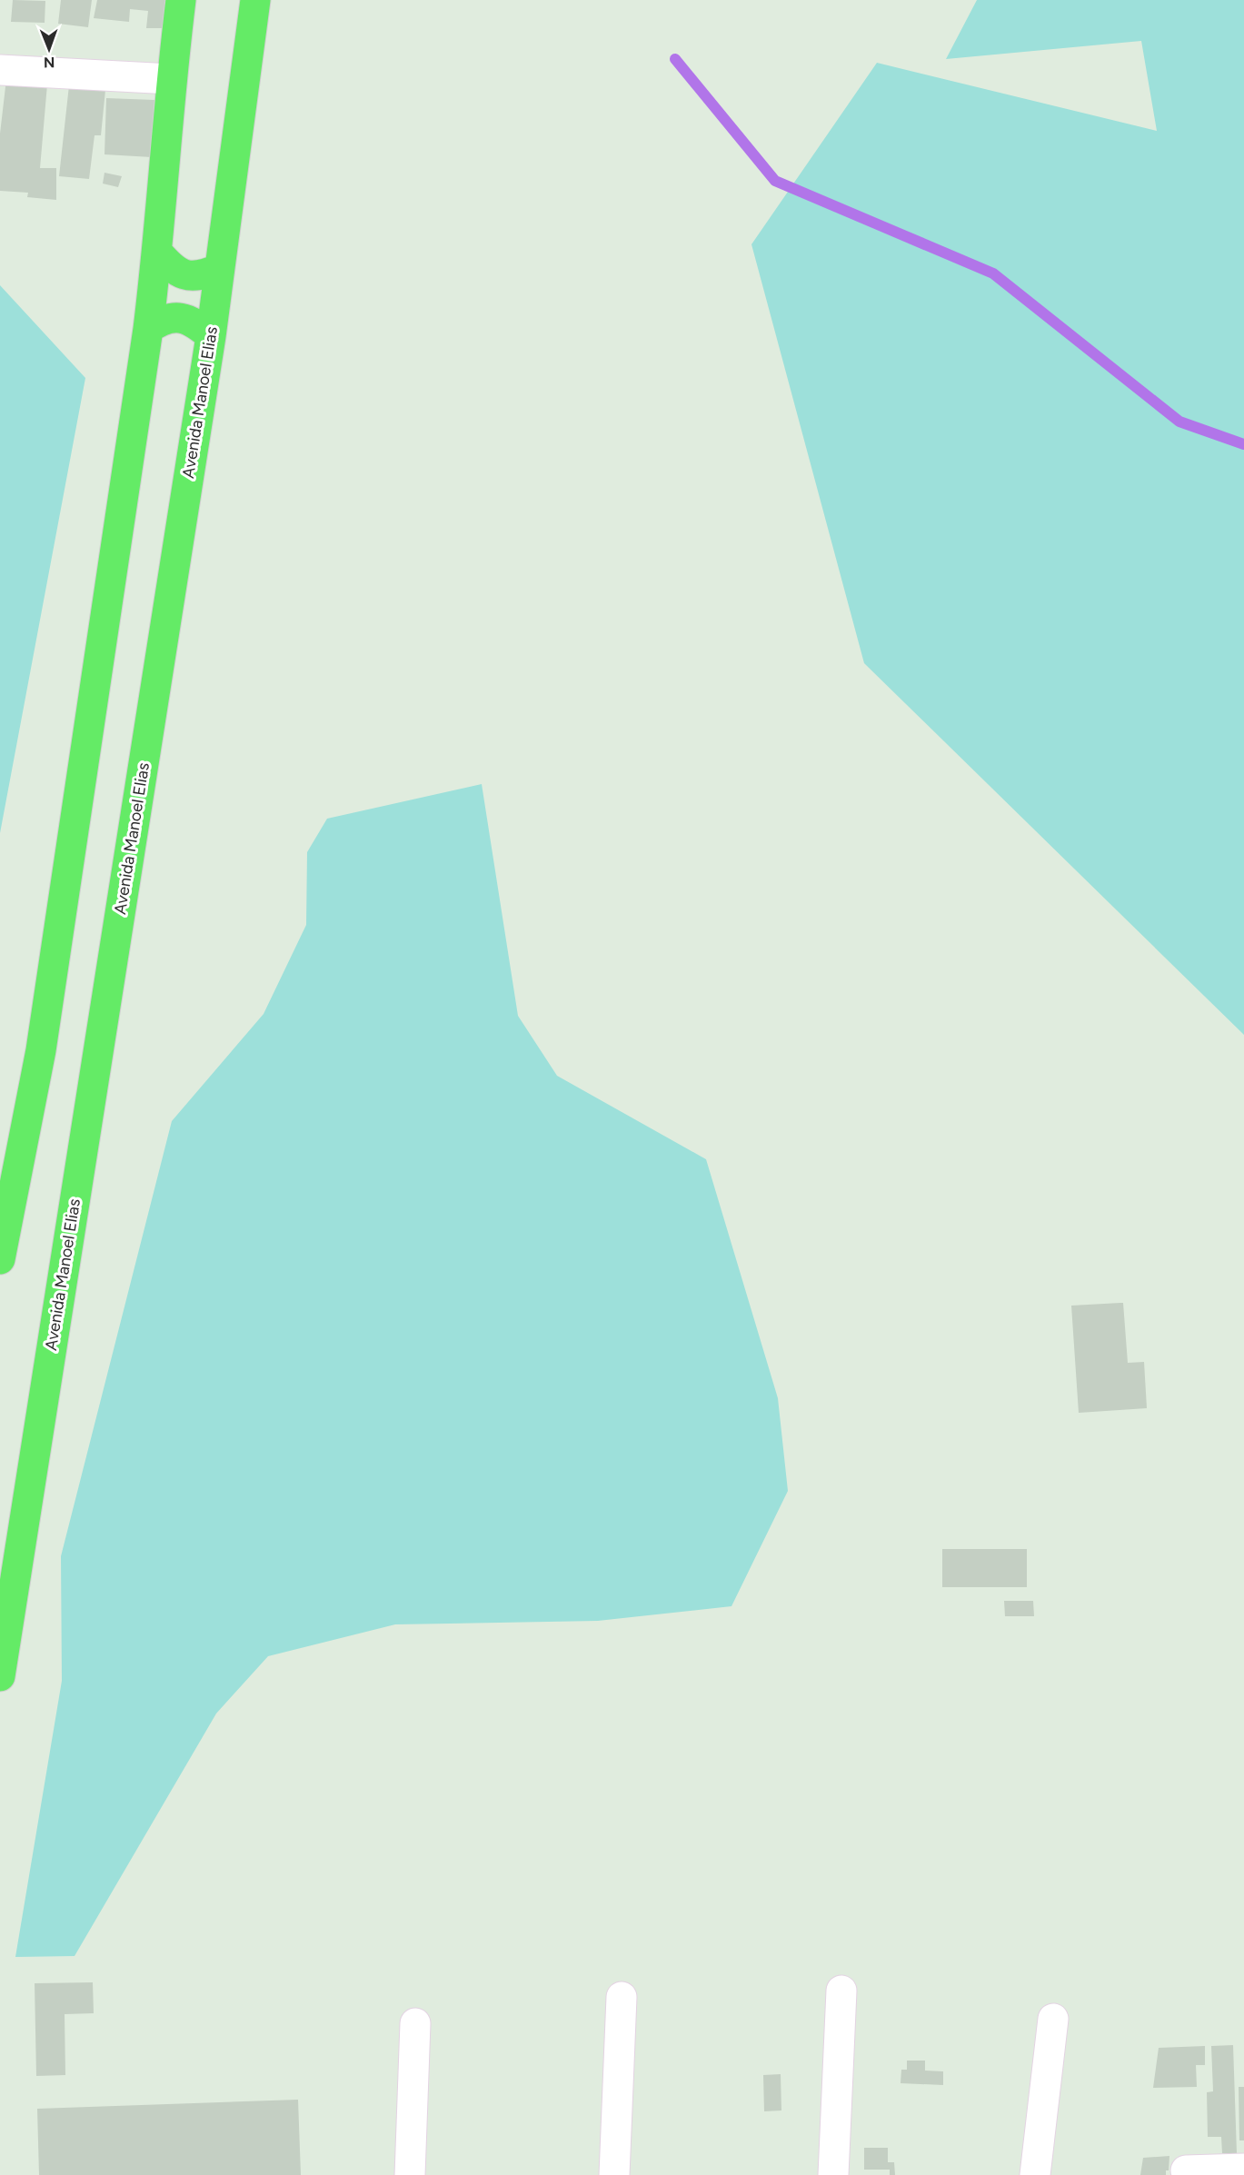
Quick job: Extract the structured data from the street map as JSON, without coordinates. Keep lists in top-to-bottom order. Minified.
{"streets":{"main road":["Avenida Manoel Elias"]},"north":"bottom"}
